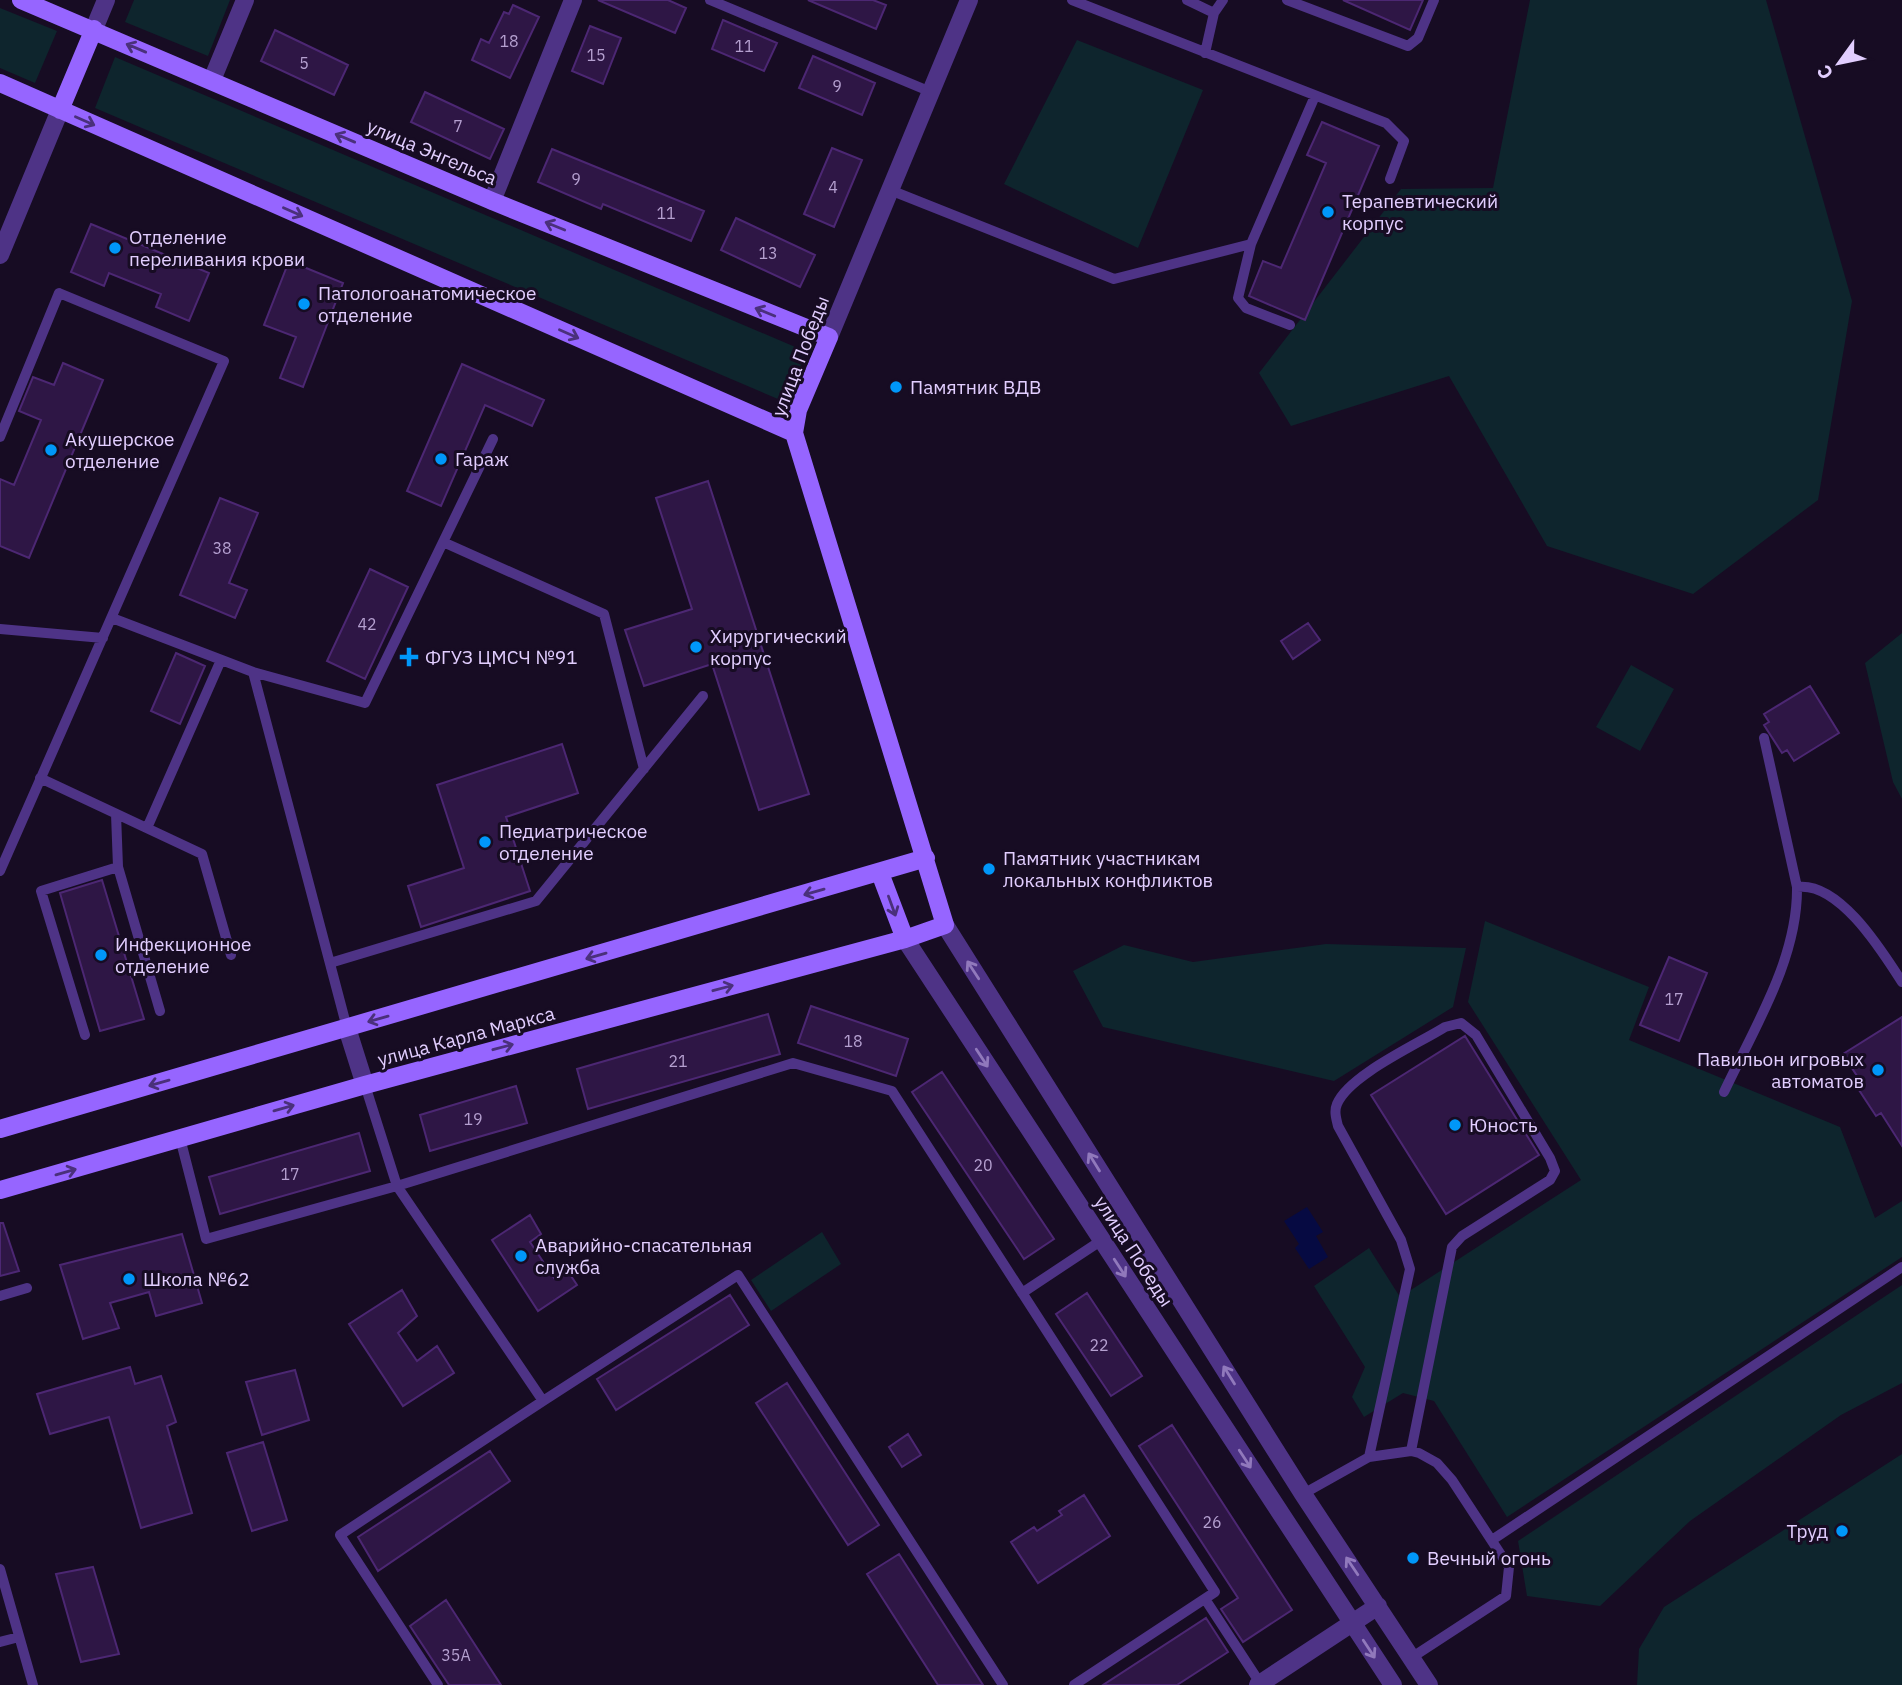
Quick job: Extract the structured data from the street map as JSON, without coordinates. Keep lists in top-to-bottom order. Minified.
{"streets":{"main road":["улица Энгельса","улица Победы","улица Карла Маркса"]},"crossings":[["улица Энгельса","улица Победы"],["улица Победы","улица Карла Маркса"]],"places":{"other":["Терапевтический корпус","Отделение переливания крови","Патологоанатомическое отделение","Памятник ВДВ","Акушерское отделение","Гараж","Хирургический корпус","Педиатрическое отделение","Памятник участникам локальных конфликтов","Инфекционное отделение","Павильон игровых автоматов","Юность","Аварийно-спасательная служба","Школа №62","Труд","Вечный огонь"],"health":["ФГУЗ ЦМСЧ №91"]},"house_numbers":["18","11","15","5","9","7","9","4","11","13","38","42","17","18","21","19","20","17","22","26","35А"],"north":"bottom left"}
